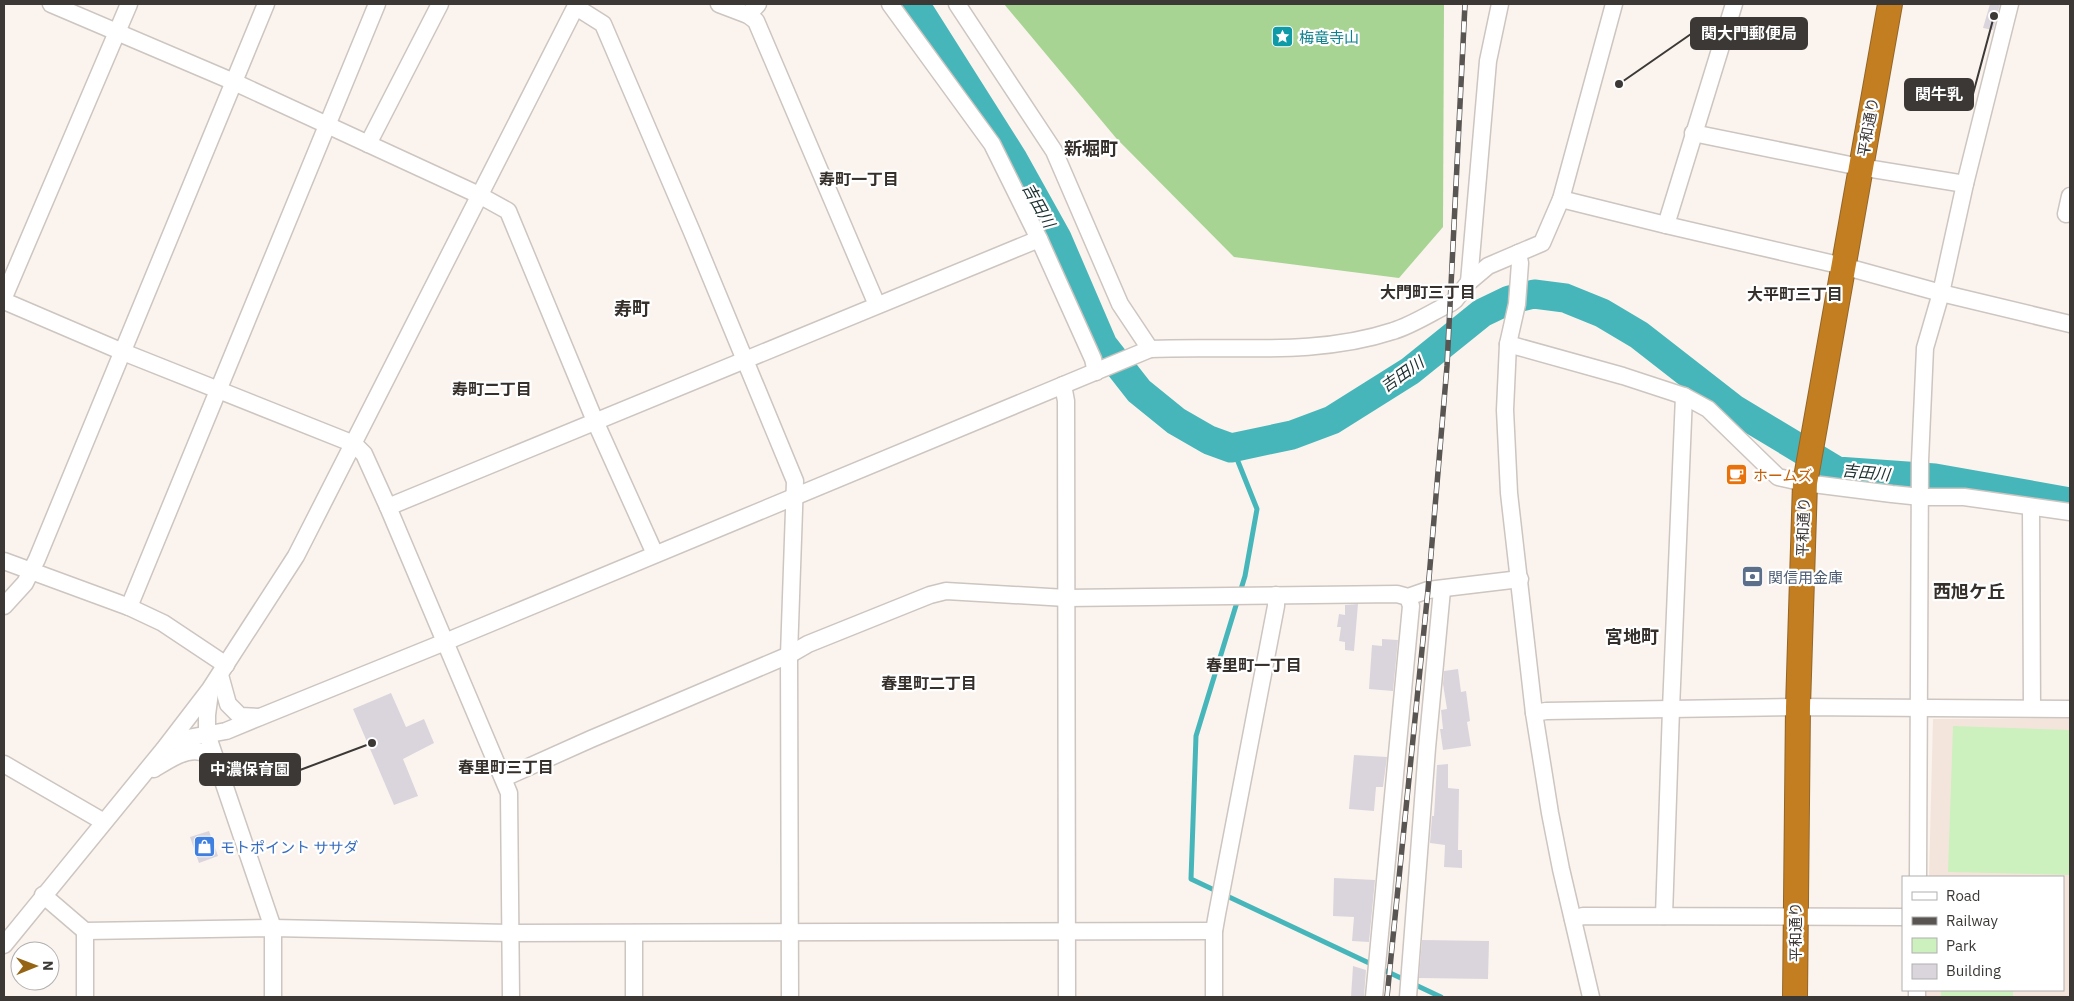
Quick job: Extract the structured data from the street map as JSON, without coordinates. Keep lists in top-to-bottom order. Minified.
{"streets":{"highway":["平和通り"]},"districts":["新堀町","寿町一丁目","大門町三丁目","大平町三丁目","寿町","寿町二丁目","西旭ケ丘","宮地町","春里町一丁目","春里町二丁目","春里町三丁目"],"water":["吉田川"],"places":{"other":["関牛乳","関大門郵便局","中濃保育園"],"place":["梅竜寺山"],"cafe":["ホームズ"],"bank":["関信用金庫"],"shop":["モトポイント ササダ"]},"legend":["Road","Railway","Park","Building"],"north":"right"}
